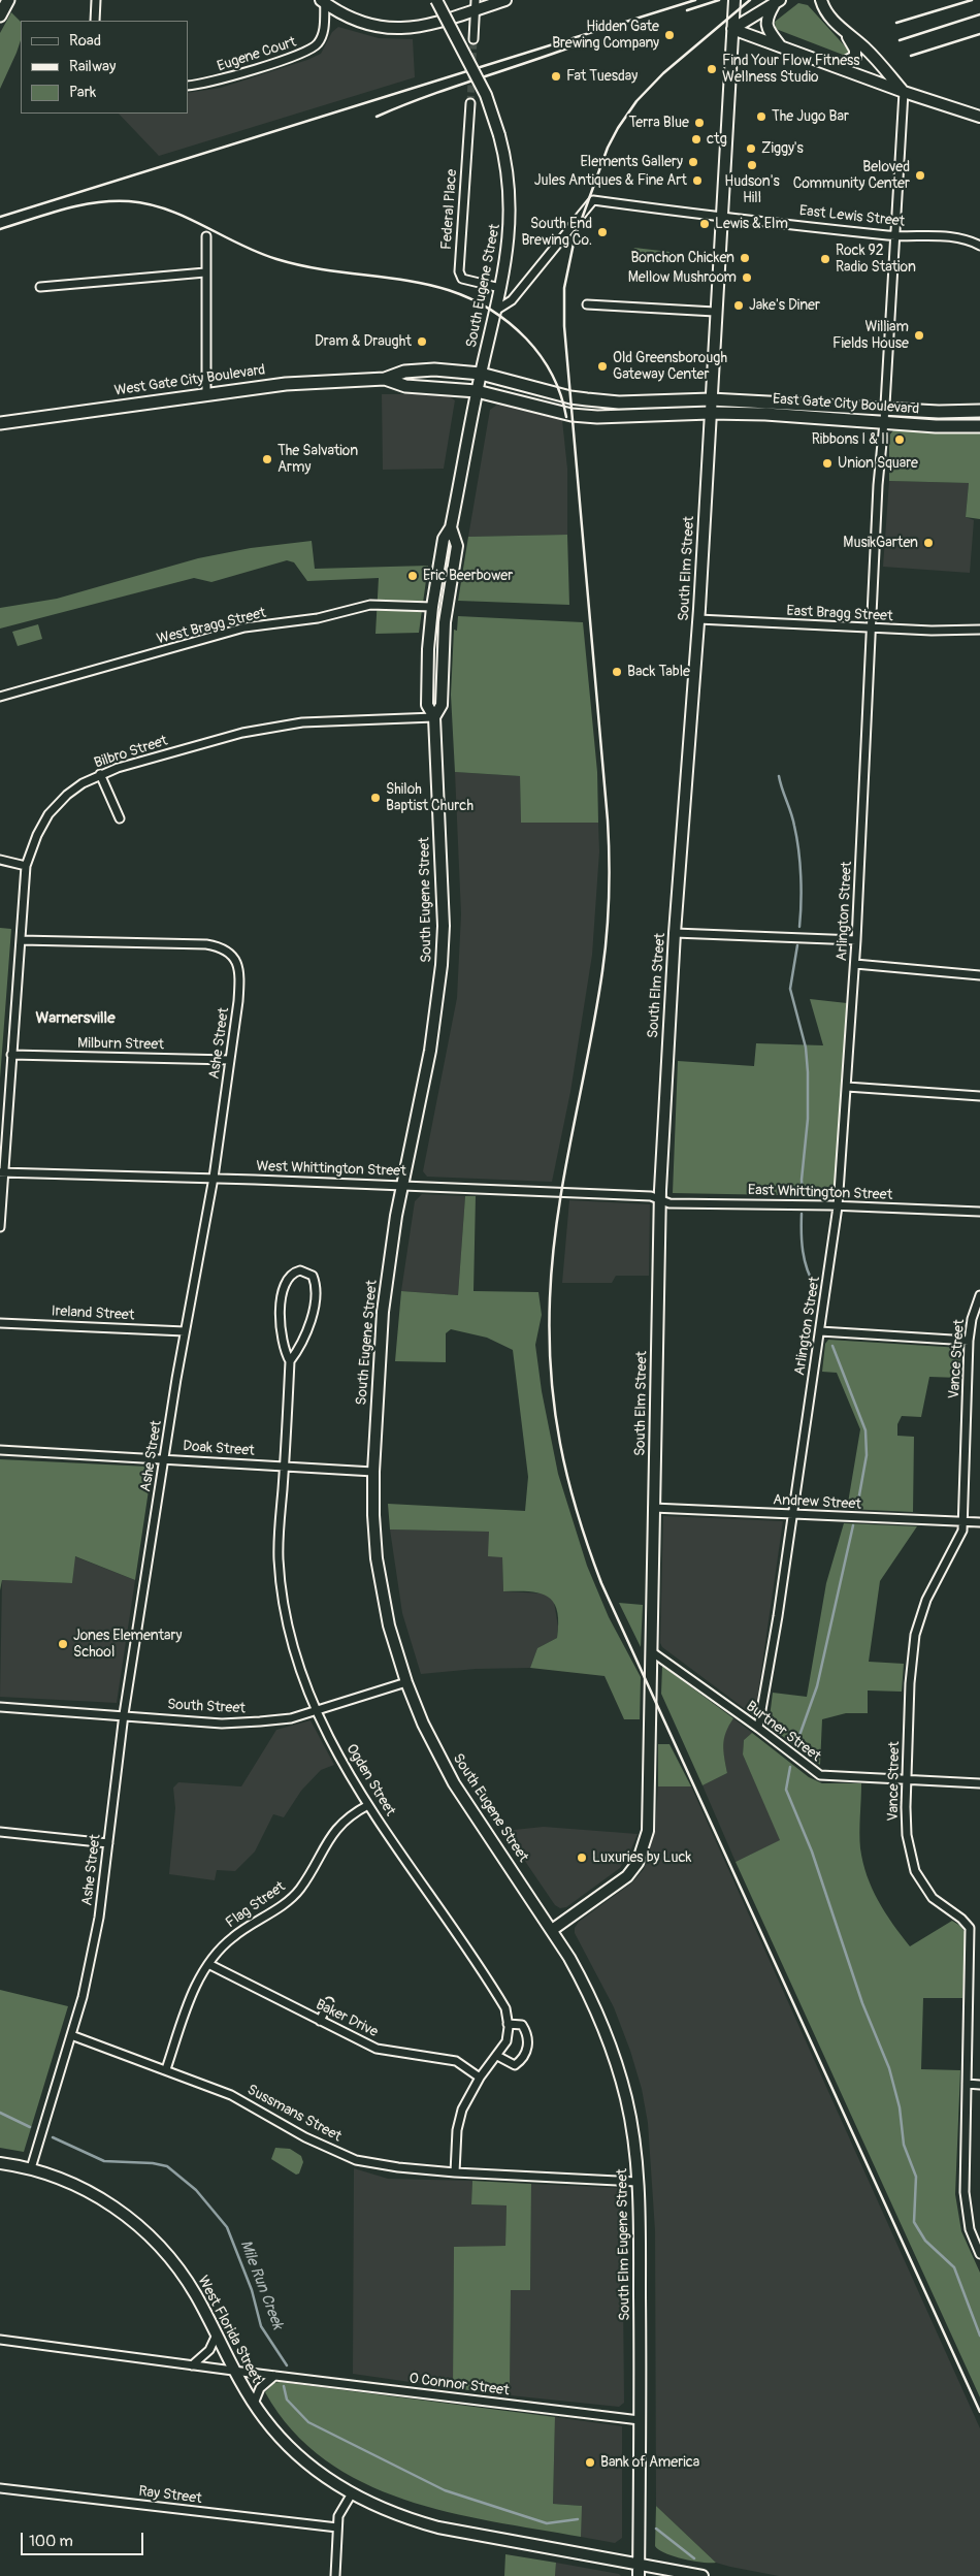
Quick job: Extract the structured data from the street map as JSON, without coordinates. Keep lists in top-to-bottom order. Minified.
{"streets":{"main road":["South Eugene Street","West Gate City Boulevard","East Gate City Boulevard","South Elm Street","South Elm Eugene Street","West Florida Street"],"street":["Eugene Court","Federal Place","East Lewis Street","East Bragg Street","West Bragg Street","Bilbro Street","Arlington Street","Ashe Street","Milburn Street","West Whittington Street","East Whittington Street","Ireland Street","Vance Street","Doak Street","Andrew Street","South Street","Burtner Street","Ogden Street","Flag Street","Baker Drive","Sussmans Street","O Connor Street","Ray Street"]},"crossings":[["Federal Place","South Eugene Street"],["East Lewis Street","South Eugene Street"],["East Lewis Street","South Elm Street"],["East Lewis Street","Arlington Street"],["South Eugene Street","West Gate City Boulevard"],["South Eugene Street","South Elm Street"],["South Eugene Street","West Bragg Street"],["South Eugene Street","Bilbro Street"],["South Eugene Street","West Whittington Street"],["South Eugene Street","Doak Street"],["South Eugene Street","South Street"],["South Eugene Street","South Elm Eugene Street"],["West Gate City Boulevard","East Gate City Boulevard"],["West Gate City Boulevard","South Elm Street"],["East Gate City Boulevard","South Elm Street"],["East Gate City Boulevard","Arlington Street"],["South Elm Street","East Bragg Street"],["South Elm Street","West Whittington Street"],["South Elm Street","East Whittington Street"],["South Elm Street","Andrew Street"],["South Elm Street","Burtner Street"],["South Elm Street","South Elm Eugene Street"],["East Bragg Street","Arlington Street"],["Bilbro Street","Ashe Street"],["Bilbro Street","Milburn Street"],["Bilbro Street","West Whittington Street"],["Arlington Street","East Whittington Street"],["Arlington Street","Andrew Street"],["Arlington Street","Burtner Street"],["Ashe Street","Milburn Street"],["Ashe Street","West Whittington Street"],["Ashe Street","Ireland Street"],["Ashe Street","Doak Street"],["Ashe Street","South Street"],["Ashe Street","Sussmans Street"],["Ashe Street","West Florida Street"],["West Whittington Street","East Whittington Street"],["Vance Street","Andrew Street"],["Vance Street","Burtner Street"],["Doak Street","Ogden Street"],["South Street","Ogden Street"],["Ogden Street","Flag Street"],["Ogden Street","Baker Drive"],["Ogden Street","Sussmans Street"],["Flag Street","Baker Drive"],["Flag Street","Sussmans Street"],["Sussmans Street","South Elm Eugene Street"],["South Elm Eugene Street","West Florida Street"],["South Elm Eugene Street","O Connor Street"],["West Florida Street","O Connor Street"]],"districts":["Warnersville"],"water":["Mile Run Creek"],"places":["Hidden Gate Brewing Company","Find Your Flow Fitness Wellness Studio","Fat Tuesday","The Jugo Bar","Terra Blue","ctg","Ziggy's","Elements Gallery","Hudson's Hill","Beloved Community Center","Jules Antiques & Fine Art","Lewis & Elm","South End Brewing Co.","Bonchon Chicken","Rock 92 Radio Station","Mellow Mushroom","Jake's Diner","William Fields House","Dram & Draught","Old Greensborough Gateway Center","Ribbons I & II","The Salvation Army","Union Square","MusikGarten","Eric Beerbower","Back Table","Shiloh Baptist Church","Jones Elementary School","Luxuries by Luck","Bank of America"],"legend":["Road","Railway","Park"],"scale_bar":"100 m"}
